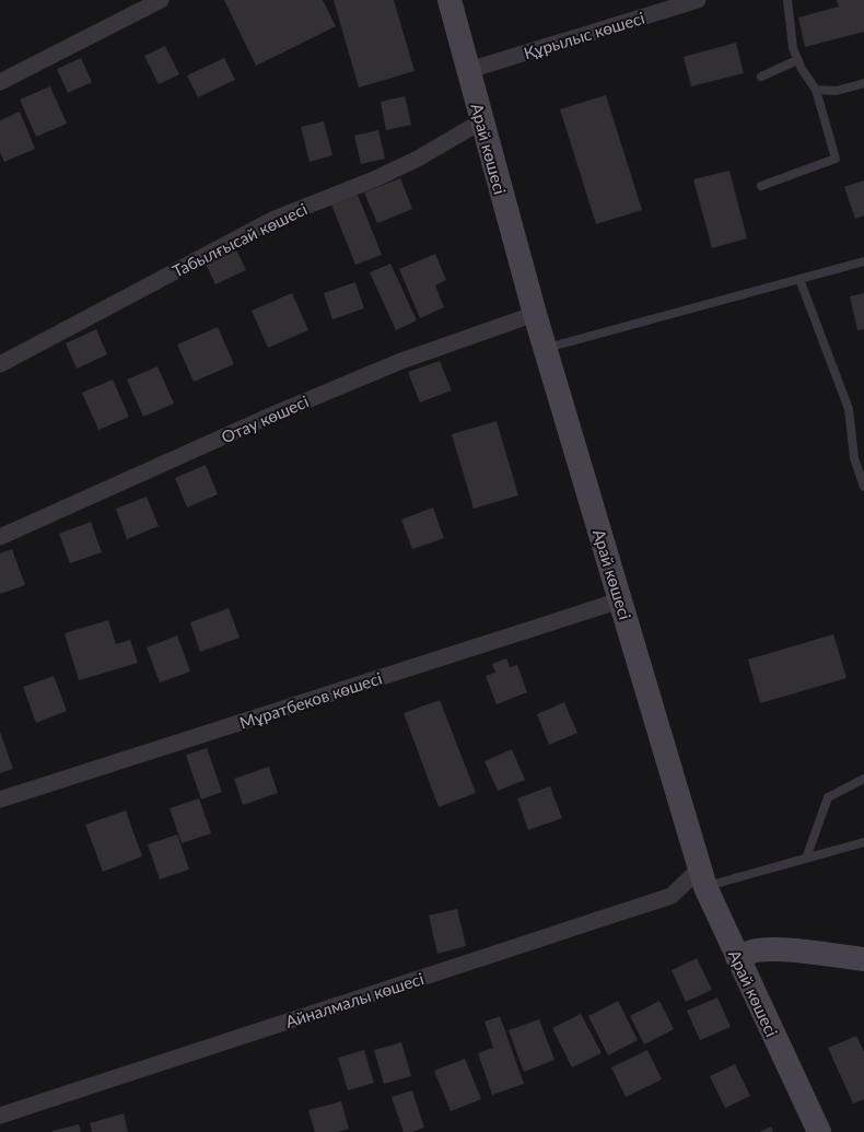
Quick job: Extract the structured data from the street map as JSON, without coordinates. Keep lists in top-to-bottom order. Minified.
{"streets":{"main road":["Арай көшесі"],"street":["Құрылыс көшесі","Табылғысай көшесі","Отау көшесі","Мұратбеков көшесі","Айналмалы көшесі"]},"crossings":[["Құрылыс көшесі","Арай көшесі"],["Арай көшесі","Табылғысай көшесі"],["Арай көшесі","Отау көшесі"],["Арай көшесі","Мұратбеков көшесі"],["Арай көшесі","Айналмалы көшесі"]]}
